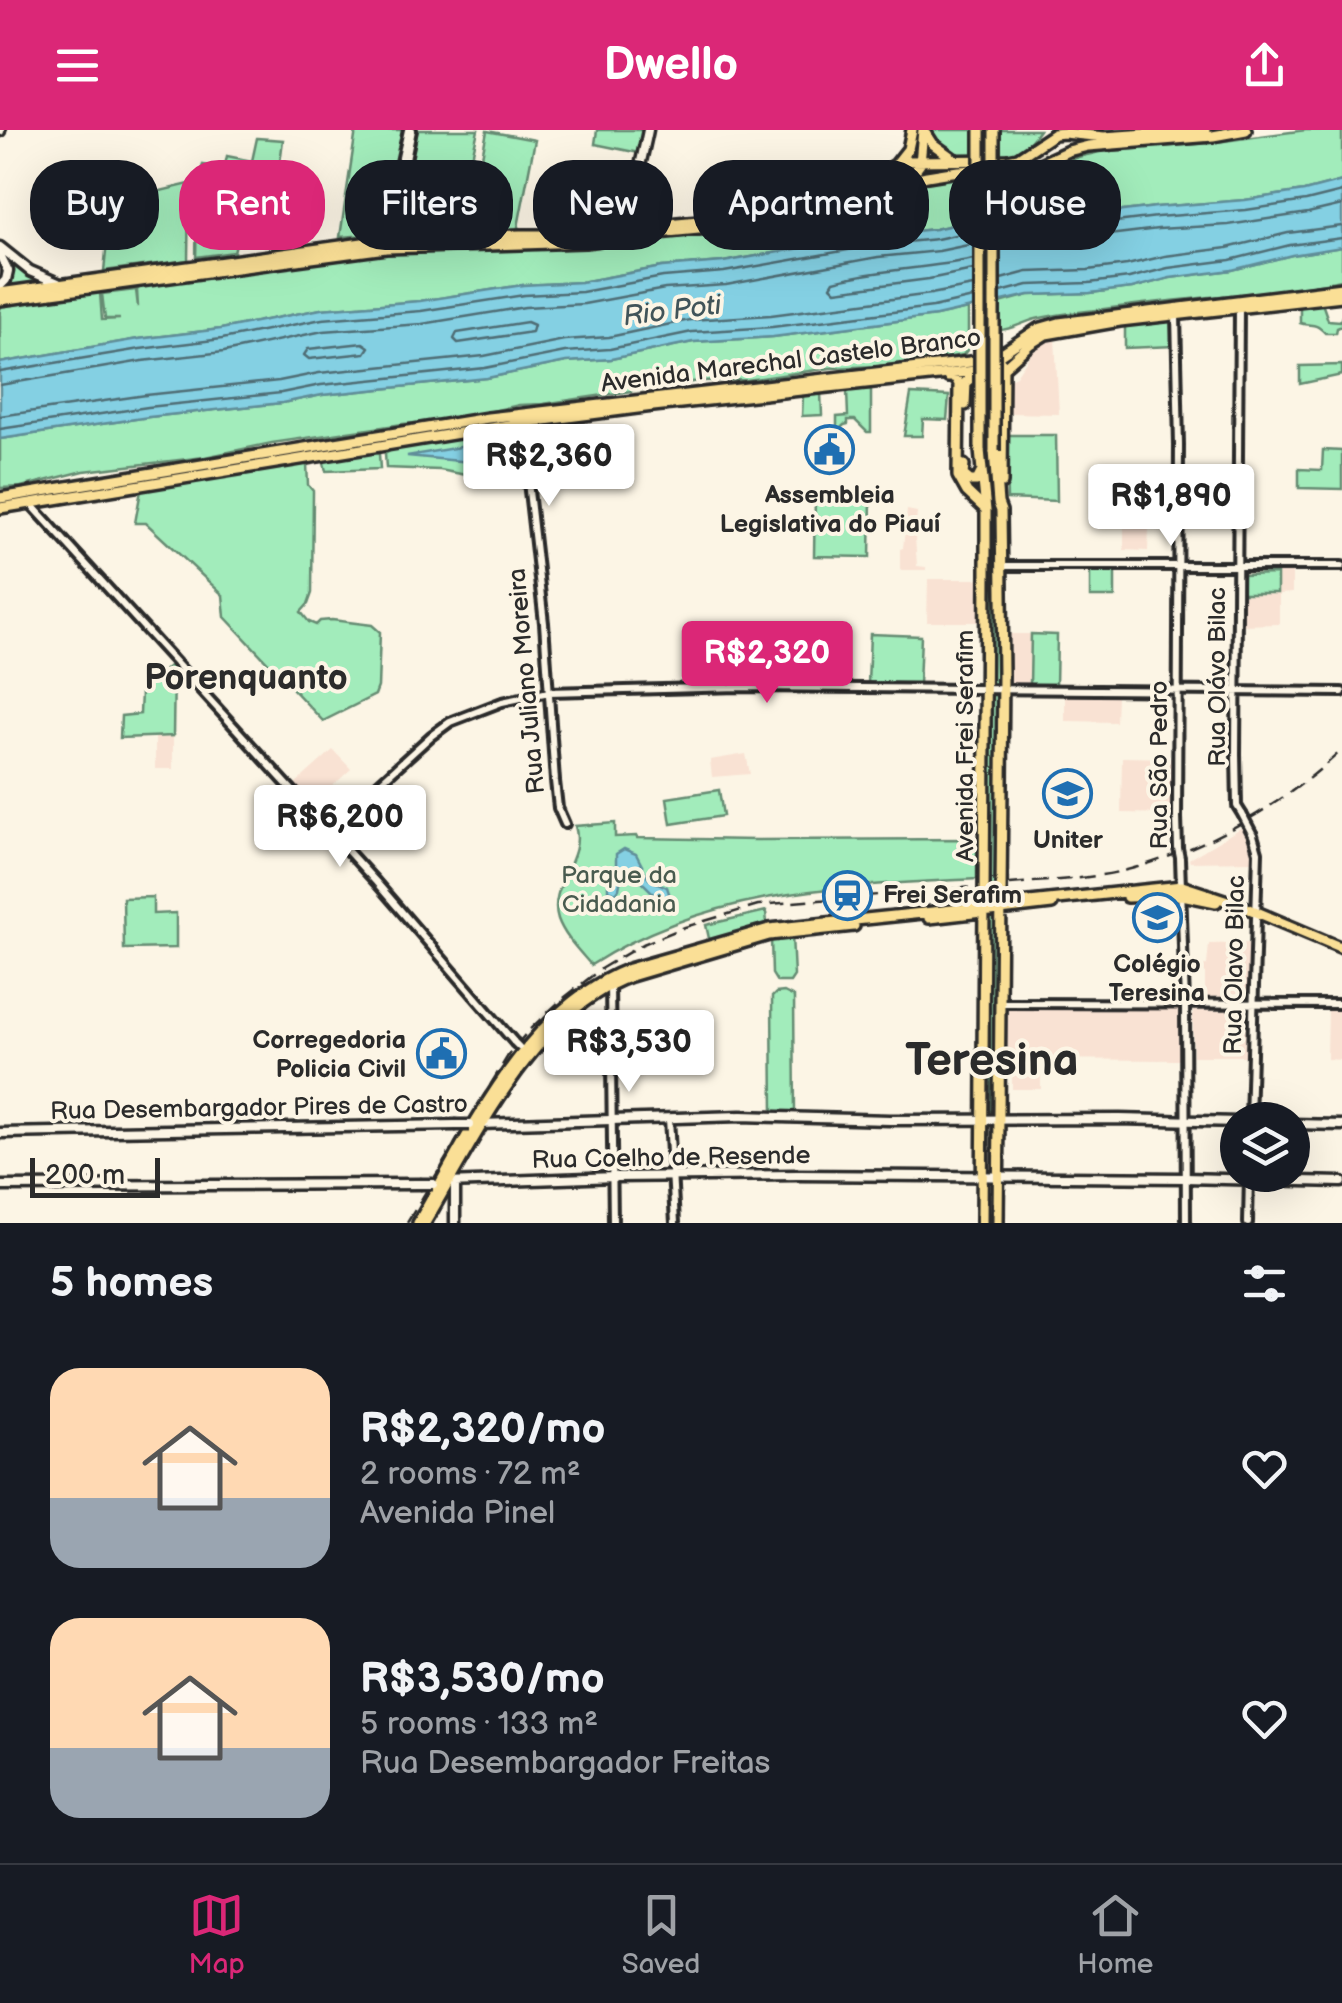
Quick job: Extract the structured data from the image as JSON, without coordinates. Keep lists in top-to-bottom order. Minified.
{"streets":{"main road":["Avenida Marechal Castelo Branco","Avenida Frei Serafim","Rua Desembargador Pires de Castro","Rua Coelho de Resende"],"street":["Rua Olávo Bilac","Rua Juliano Moreira","Rua São Pedro","Rua Olavo Bilac"]},"crossings":[["Avenida Marechal Castelo Branco","Rua Olávo Bilac"],["Avenida Marechal Castelo Branco","Rua Juliano Moreira"],["Avenida Marechal Castelo Branco","Rua São Pedro"],["Rua Olávo Bilac","Rua Olavo Bilac"],["Avenida Frei Serafim","Rua Desembargador Pires de Castro"],["Avenida Frei Serafim","Rua Coelho de Resende"],["Rua São Pedro","Rua Desembargador Pires de Castro"],["Rua São Pedro","Rua Coelho de Resende"]],"districts":["Porenquanto","Teresina"],"water":["Rio Poti"],"parks":["Parque da Cidadania"],"places":{"public building":["Assembleia Legislativa do Piauí","Corregedoria Policia Civil"],"school or university":["Uniter","Colégio Teresina"],"station":["Frei Serafim"]},"scale_bar":"200 m","page":{"header":"Dwello","chip":["Buy","Rent","Filters","New","Apartment","House"],"price":["R$2,360","R$1,890","R$2,320","R$6,200","R$3,530"],"scale":"200 m","heading":"5 homes","list":[{"name":"R$2,320/mo","note":"2 rooms · 72 m² · Avenida Pinel"},{"name":"R$3,530/mo","note":"5 rooms · 133 m² · Rua Desembargador Freitas"}],"tabs":["Map","Saved","Home"]}}
